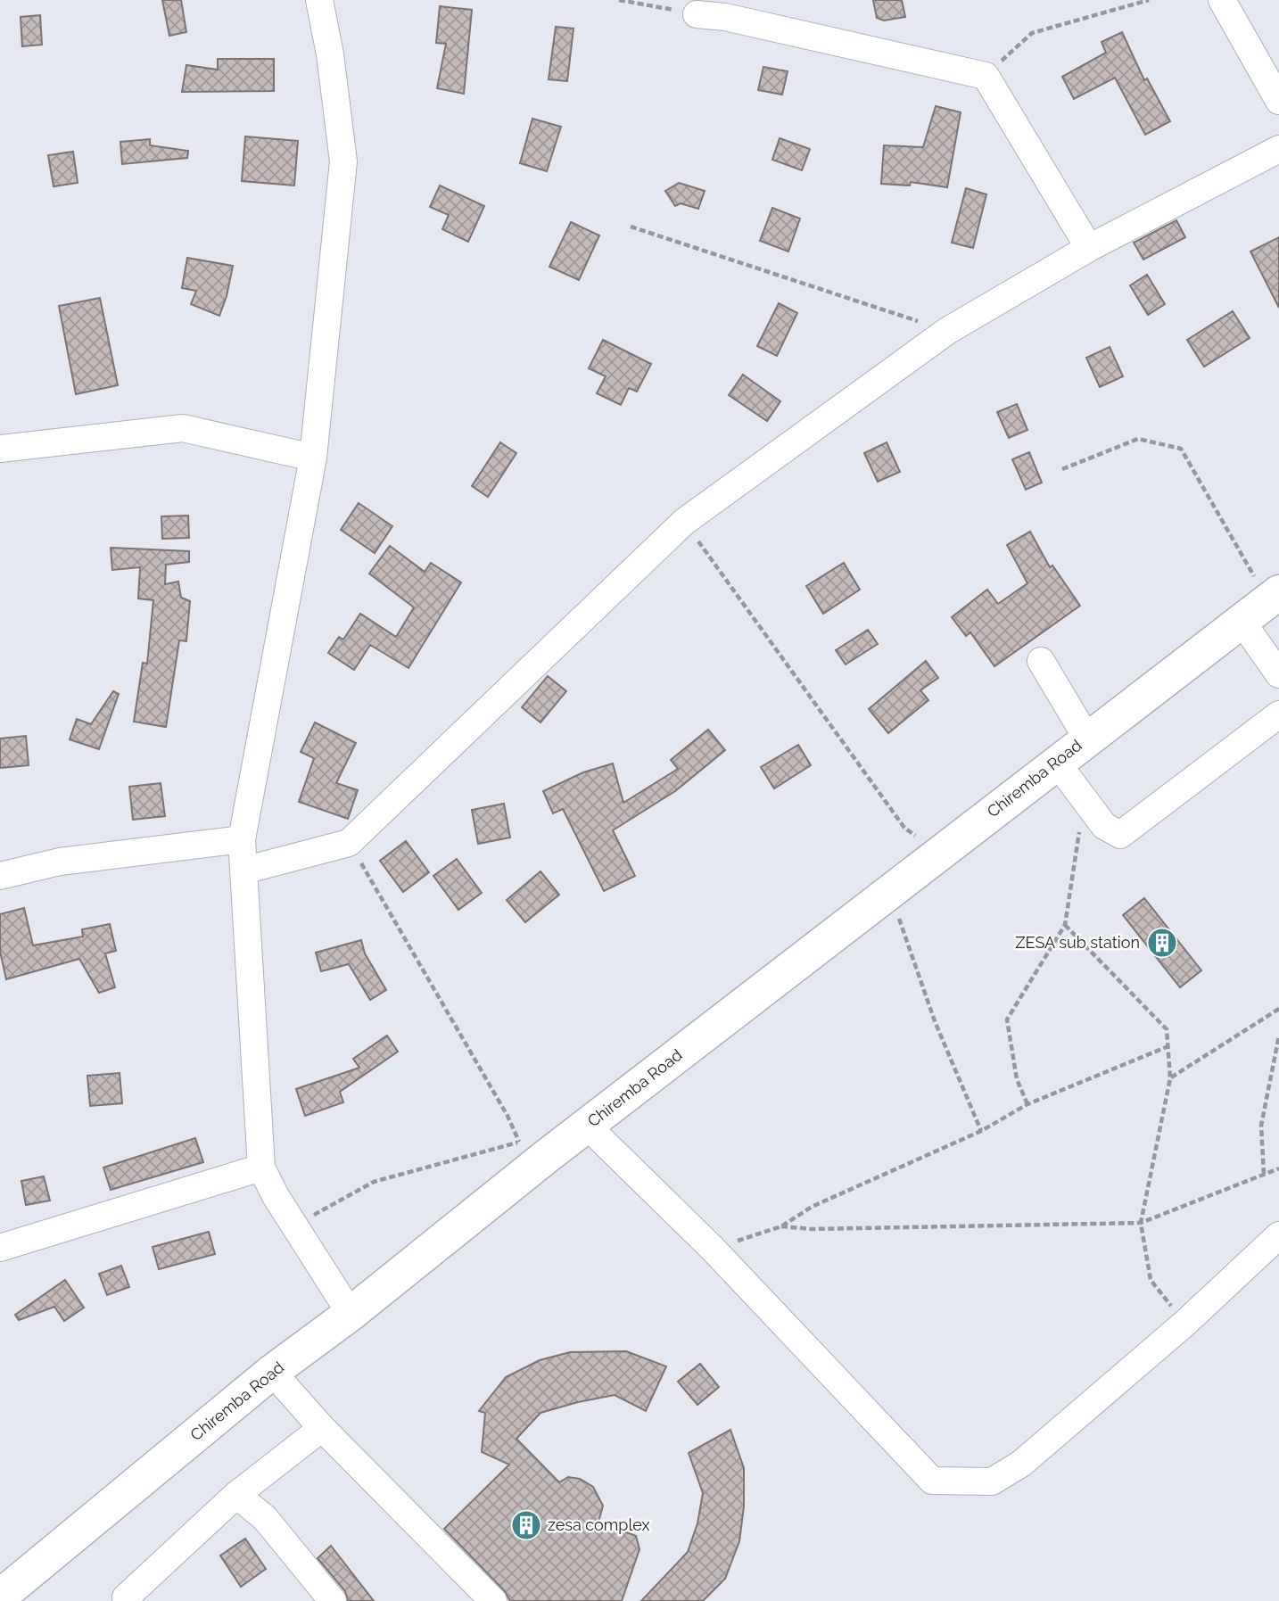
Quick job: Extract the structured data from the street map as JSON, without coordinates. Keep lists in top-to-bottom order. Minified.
{"streets":{"main road":["Chiremba Road"]},"places":{"building":["ZESA sub station","zesa complex"]}}
